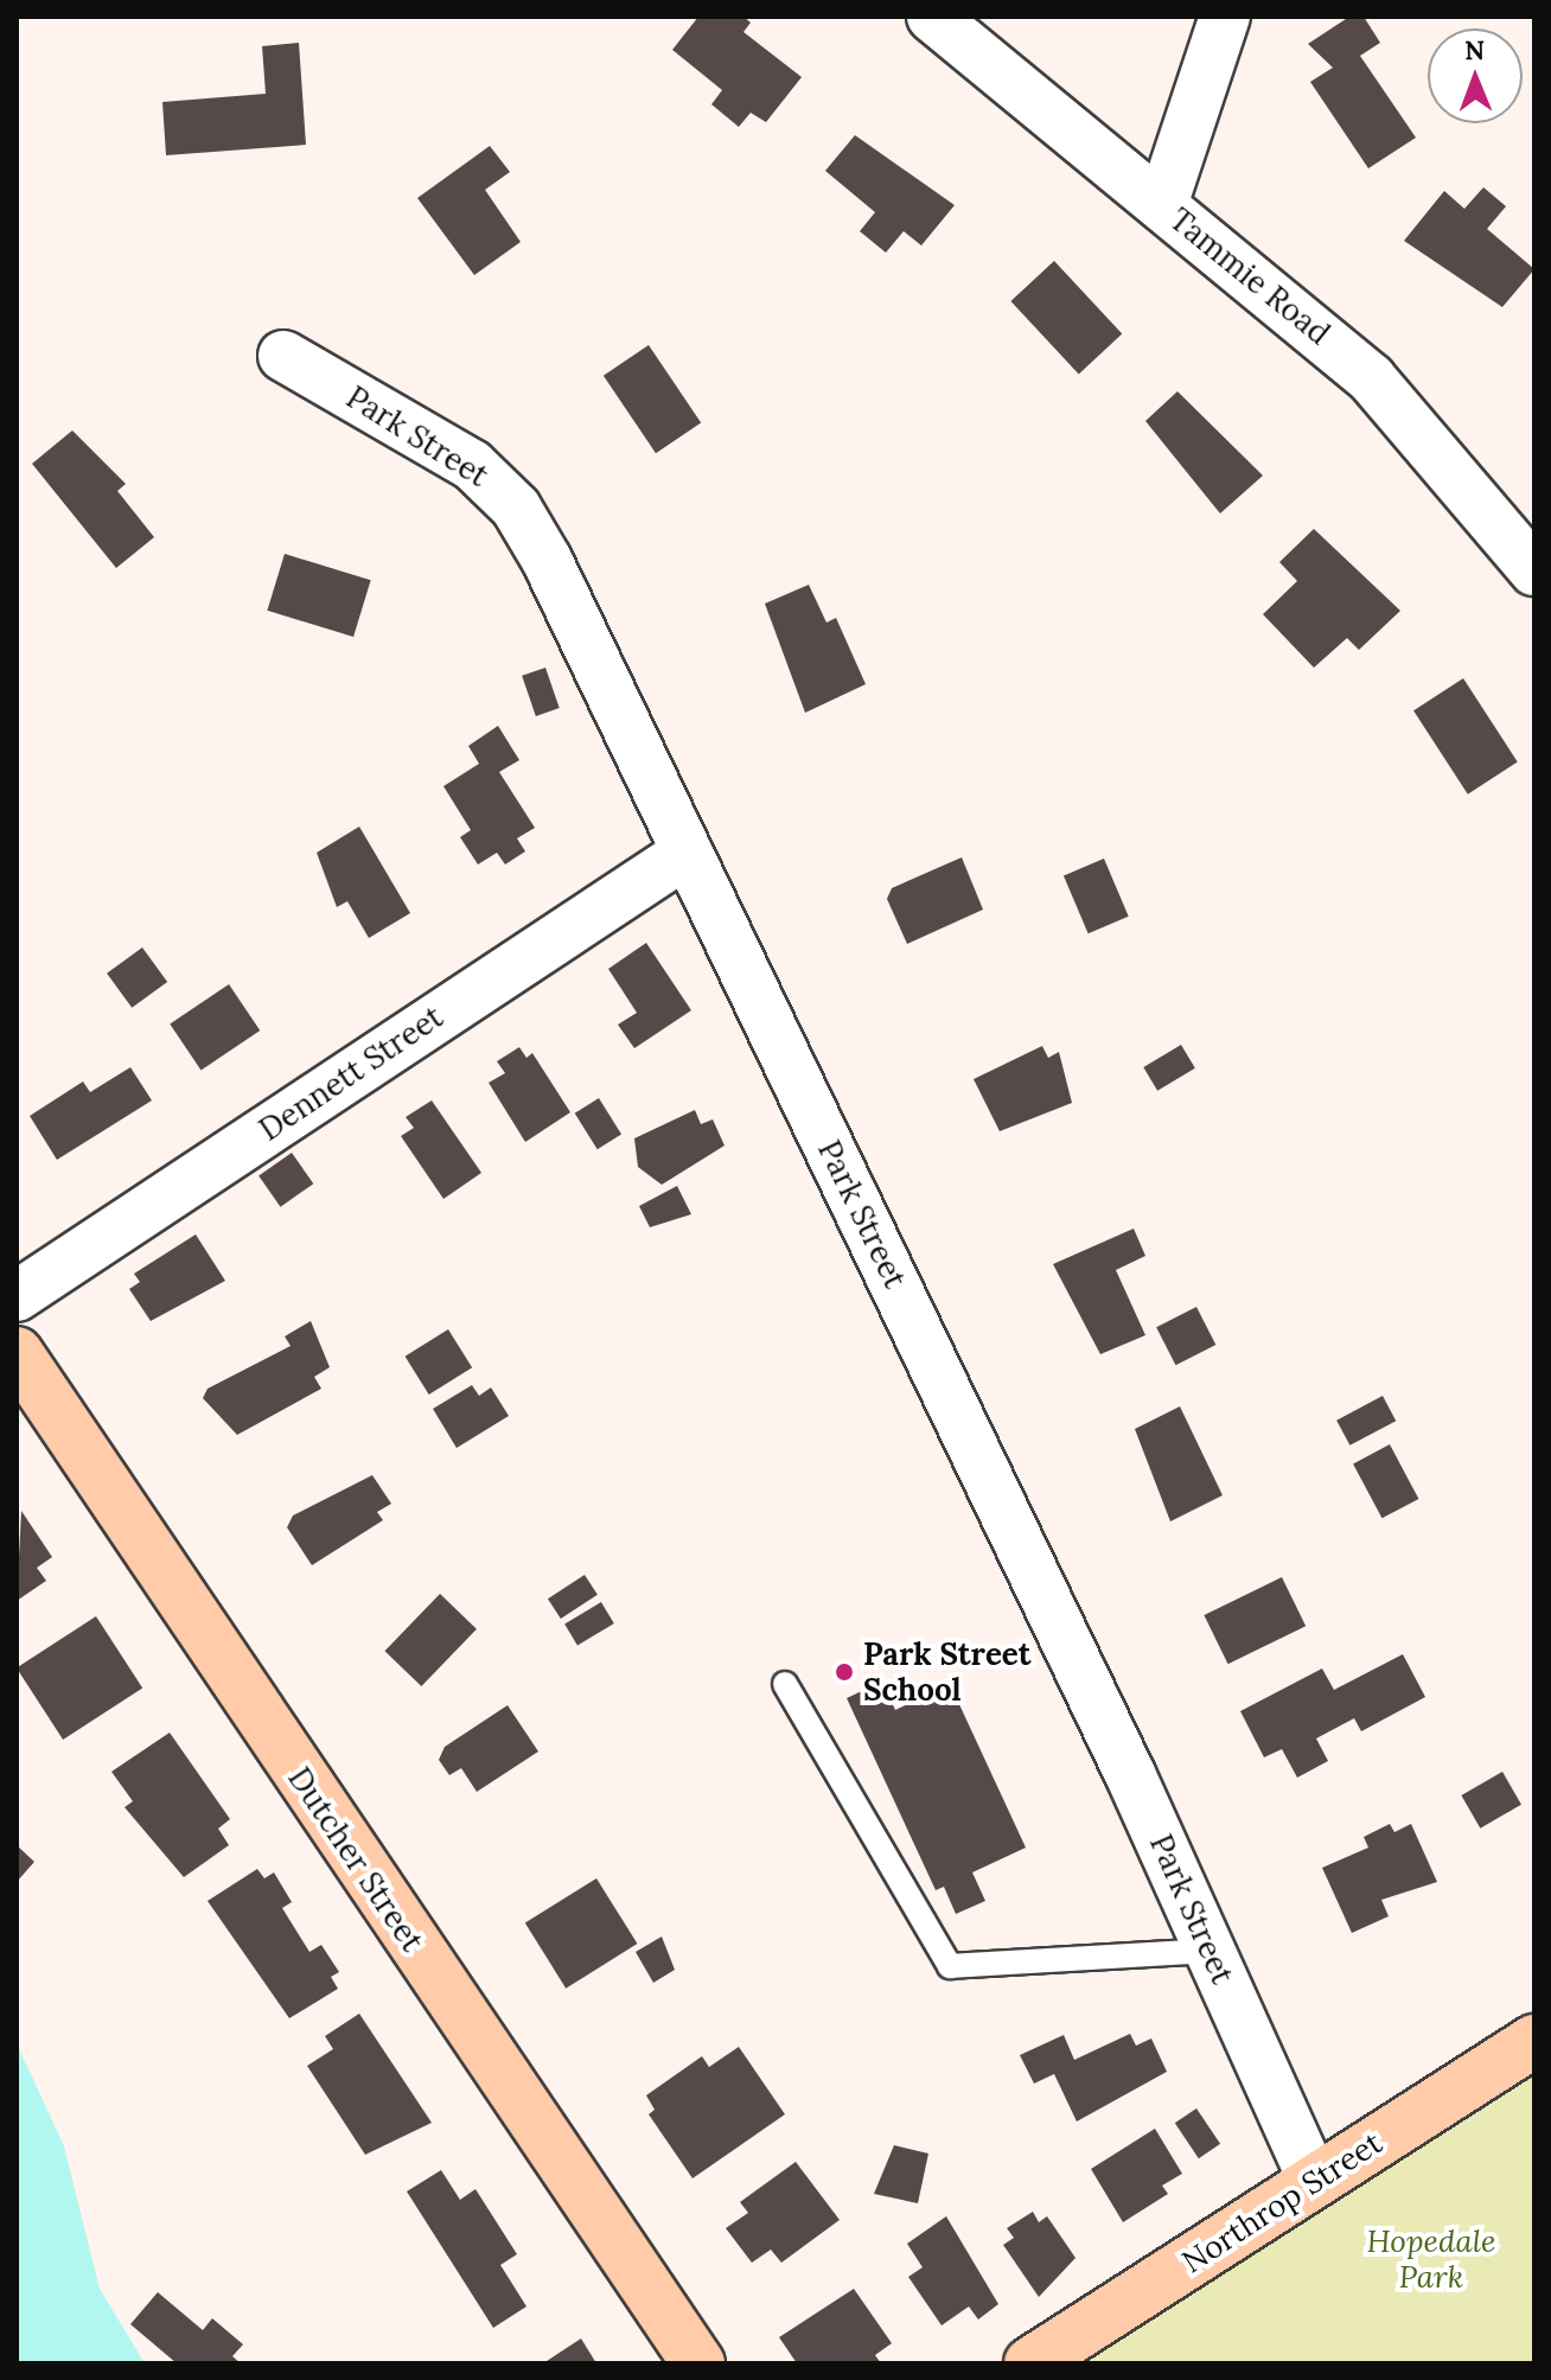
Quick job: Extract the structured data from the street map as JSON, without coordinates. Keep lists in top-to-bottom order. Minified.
{"streets":{"street":["Tammie Road","Park Street","Dennett Street","Dutcher Street","Northrop Street"]},"crossings":[["Park Street","Dennett Street"],["Park Street","Northrop Street"]],"parks":["Hopedale Park"],"places":["Park Street School"],"north":"top"}
